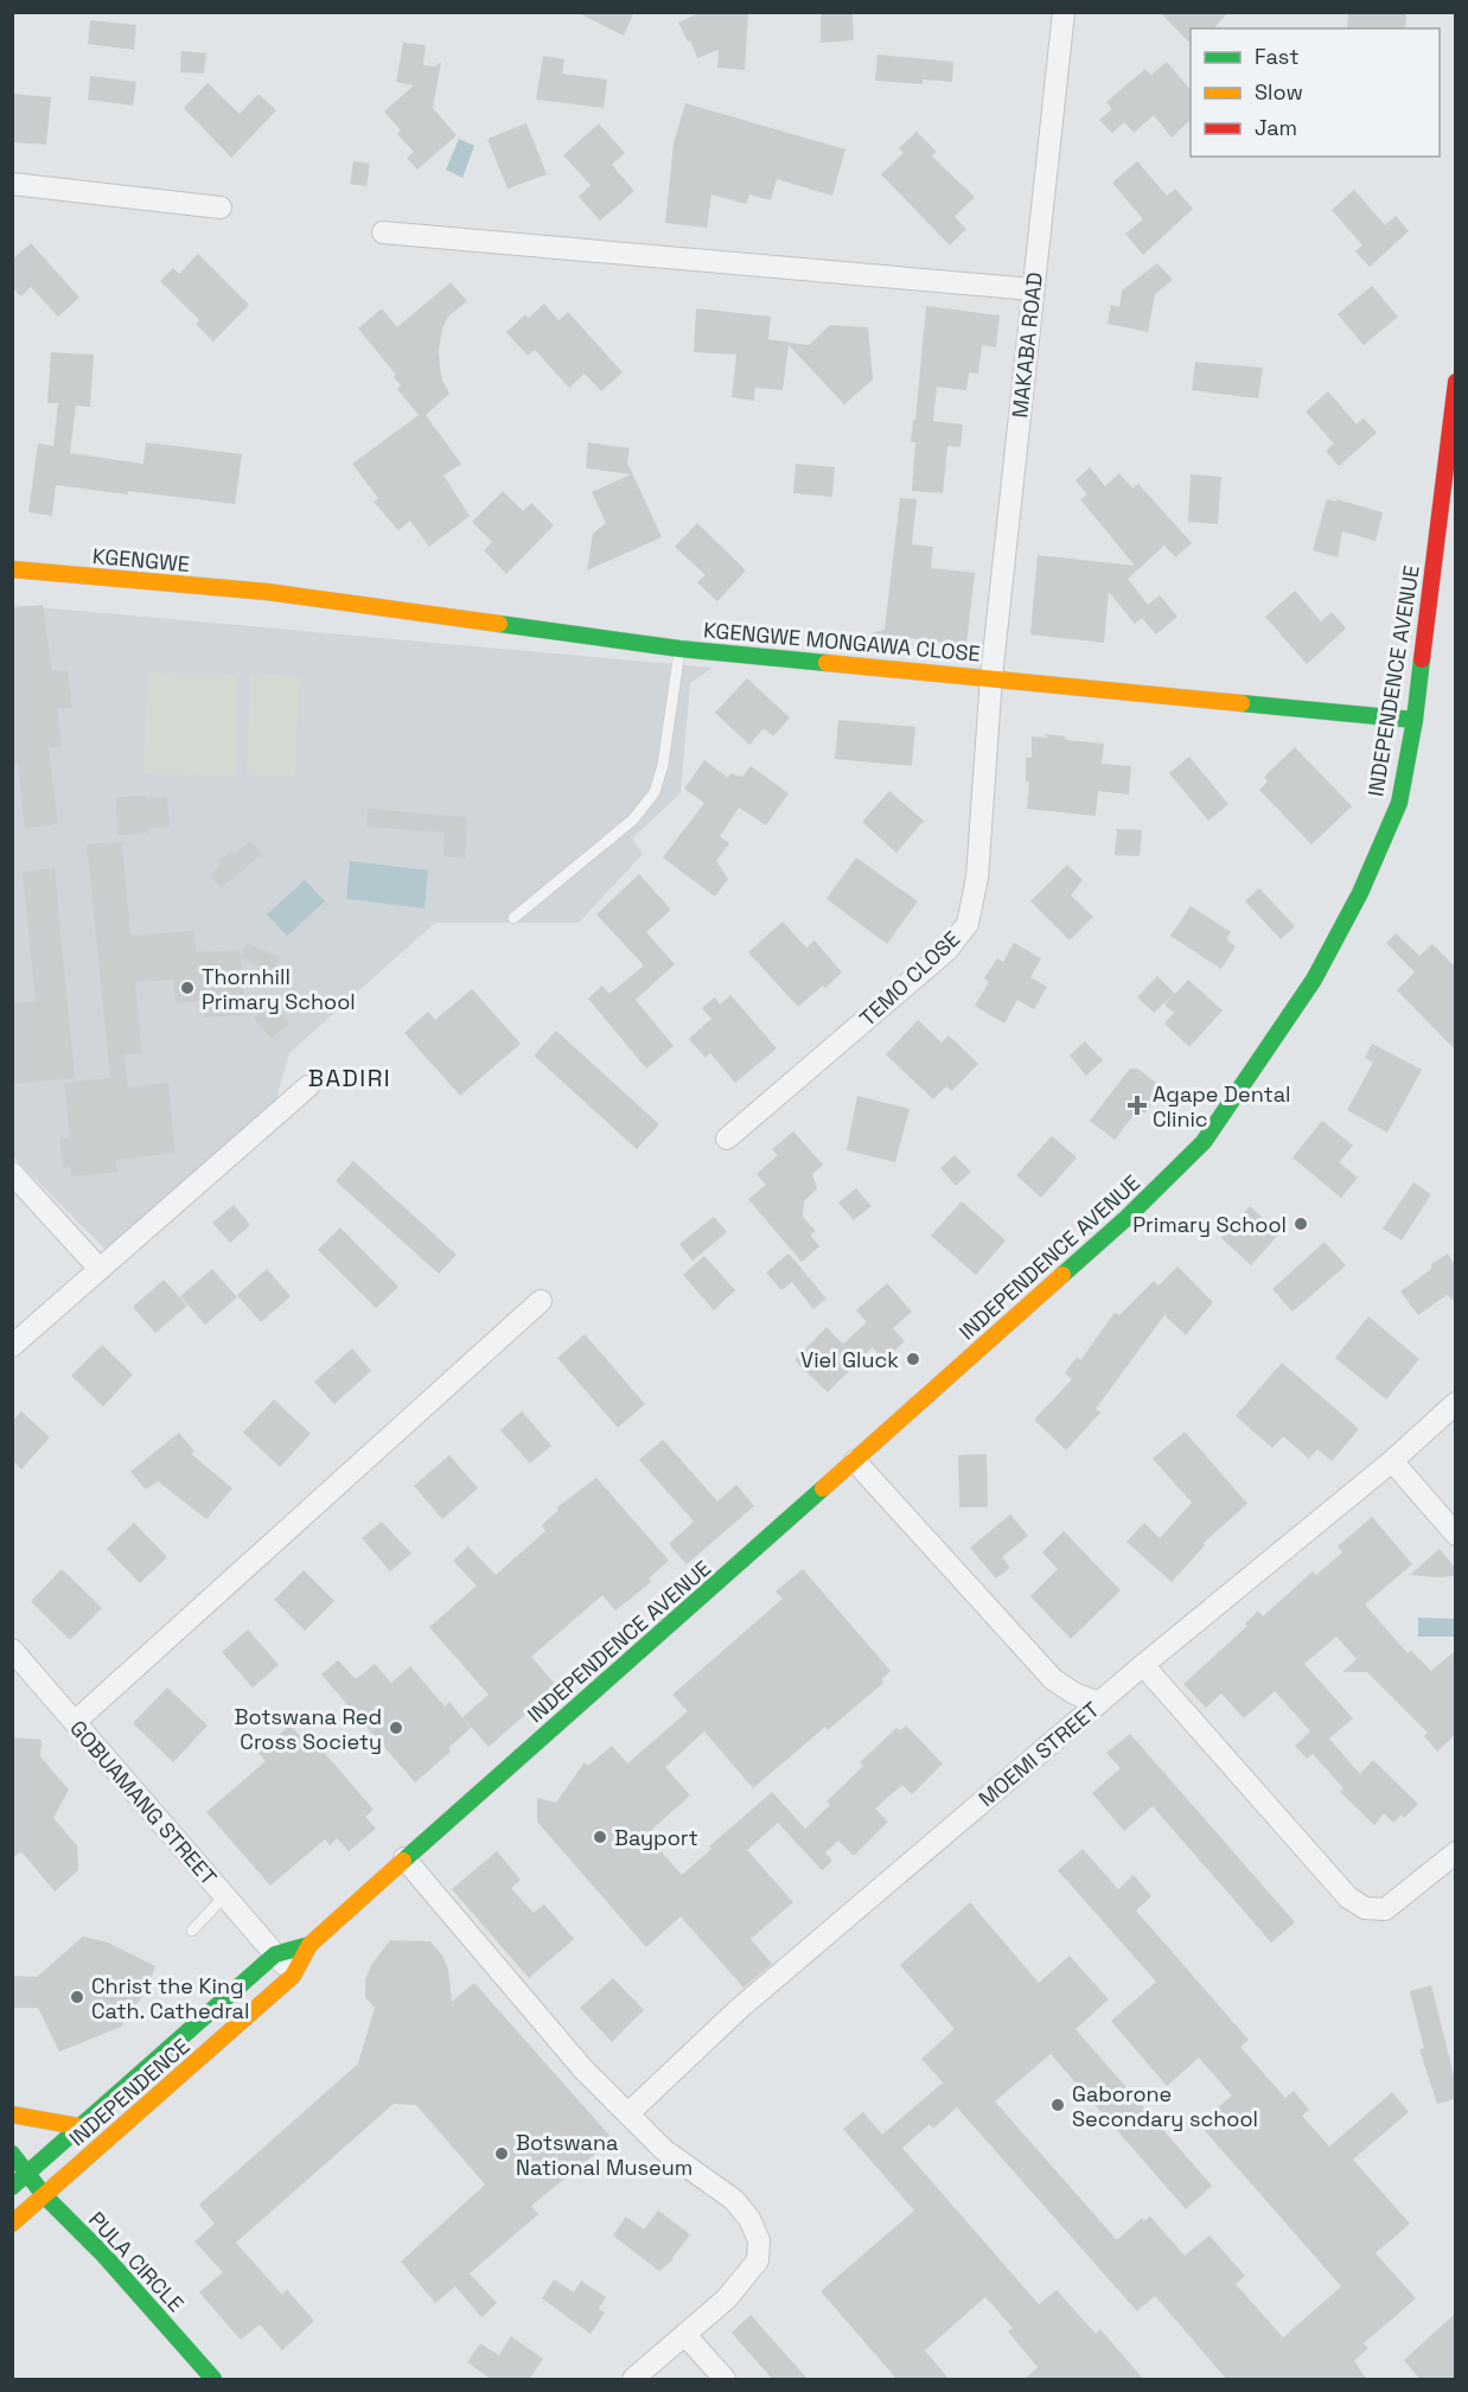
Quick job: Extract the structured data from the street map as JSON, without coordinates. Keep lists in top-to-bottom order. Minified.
{"streets":{"street":["MAKABA ROAD","KGENGWE","KGENGWE MONGAWA CLOSE","INDEPENDENCE AVENUE","TEMO CLOSE","MOEMI STREET","GOBUAMANG STREET","INDEPENDENCE","PULA CIRCLE"]},"crossings":[["MAKABA ROAD","KGENGWE MONGAWA CLOSE"],["MAKABA ROAD","TEMO CLOSE"],["KGENGWE","KGENGWE MONGAWA CLOSE"],["KGENGWE MONGAWA CLOSE","INDEPENDENCE AVENUE"],["KGENGWE MONGAWA CLOSE","TEMO CLOSE"],["INDEPENDENCE AVENUE","INDEPENDENCE"],["GOBUAMANG STREET","INDEPENDENCE"],["INDEPENDENCE","PULA CIRCLE"]],"districts":["BADIRI"],"places":{"other":["Thornhill Primary School","Primary School","Viel Gluck","Botswana Red Cross Society","Bayport","Christ the King Cath. Cathedral","Gaborone Secondary school","Botswana National Museum"],"health":["Agape Dental Clinic"]},"legend":["Fast","Slow","Jam"]}
